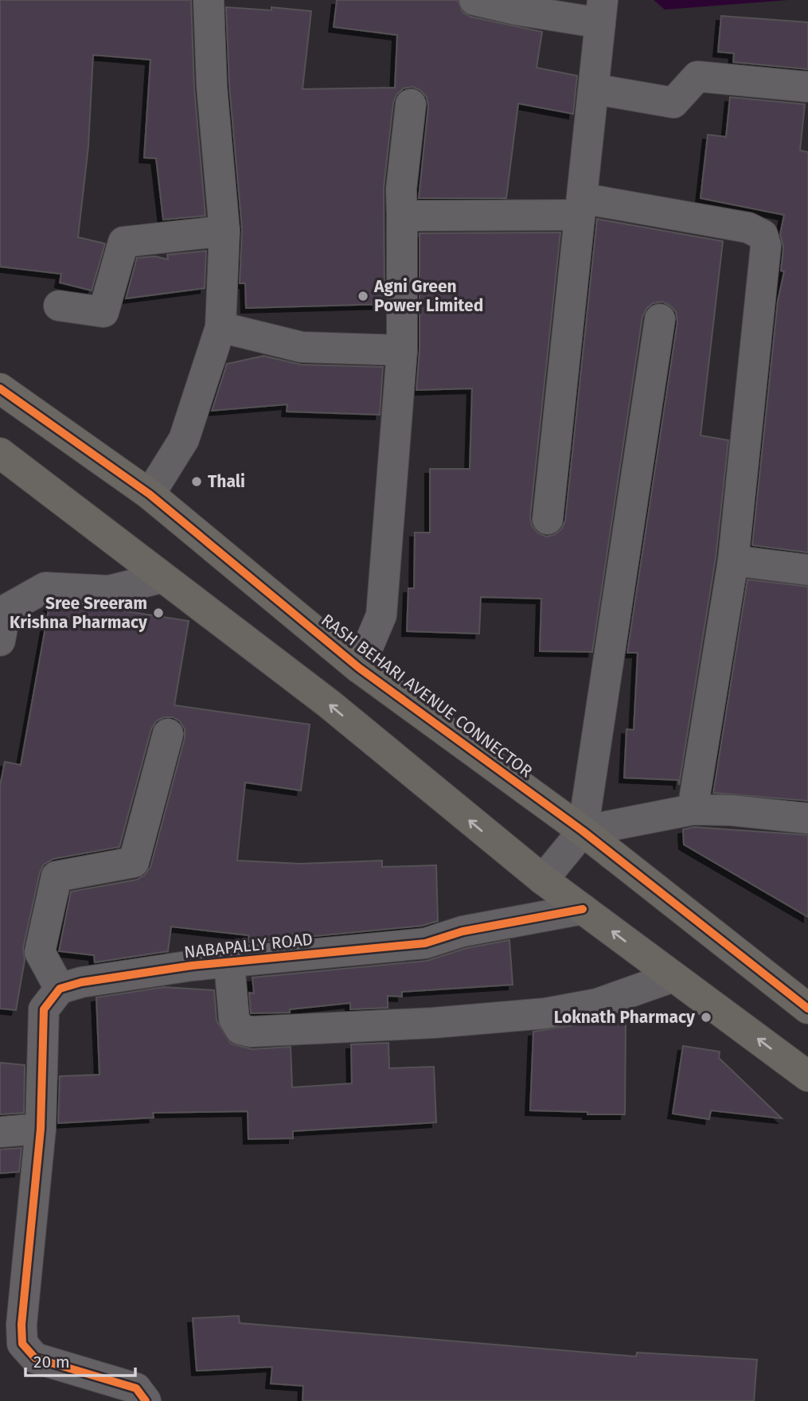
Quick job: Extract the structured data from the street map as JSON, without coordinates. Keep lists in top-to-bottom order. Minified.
{"streets":{"main road":["RASH BEHARI AVENUE CONNECTOR"],"street":["NABAPALLY ROAD"]},"places":["Agni Green Power Limited","Thali","Sree Sreeram Krishna Pharmacy","Loknath Pharmacy"],"scale_bar":"20 m"}
